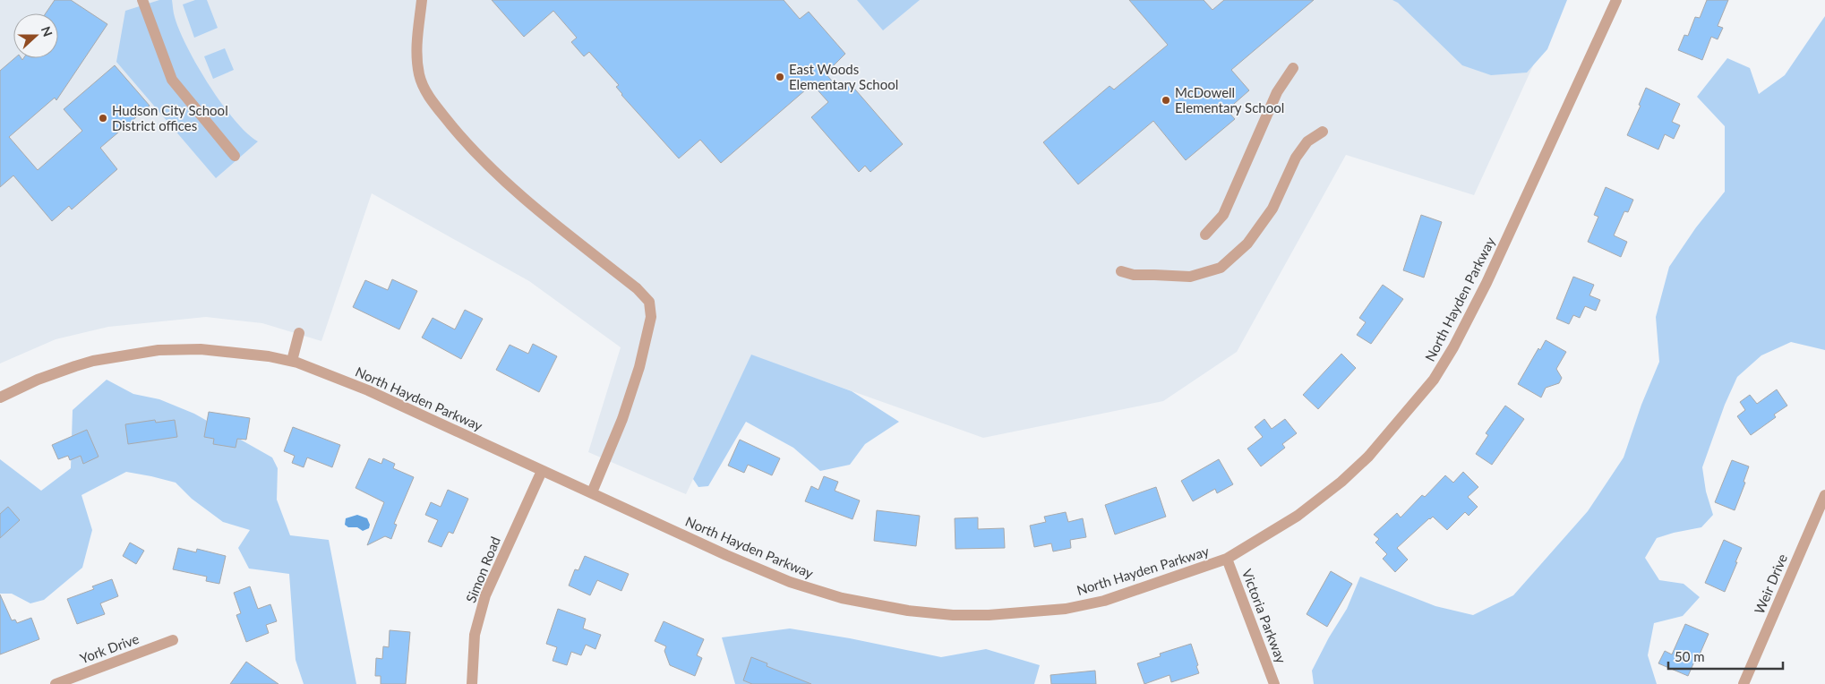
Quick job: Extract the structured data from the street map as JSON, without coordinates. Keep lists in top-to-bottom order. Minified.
{"streets":{"street":["North Hayden Parkway","Simon Road","Weir Drive","Victoria Parkway","York Drive"]},"crossings":[["North Hayden Parkway","Simon Road"],["North Hayden Parkway","Victoria Parkway"]],"places":["East Woods Elementary School","McDowell Elementary School","Hudson City School District offices"],"scale_bar":"50 m","north":"right"}
